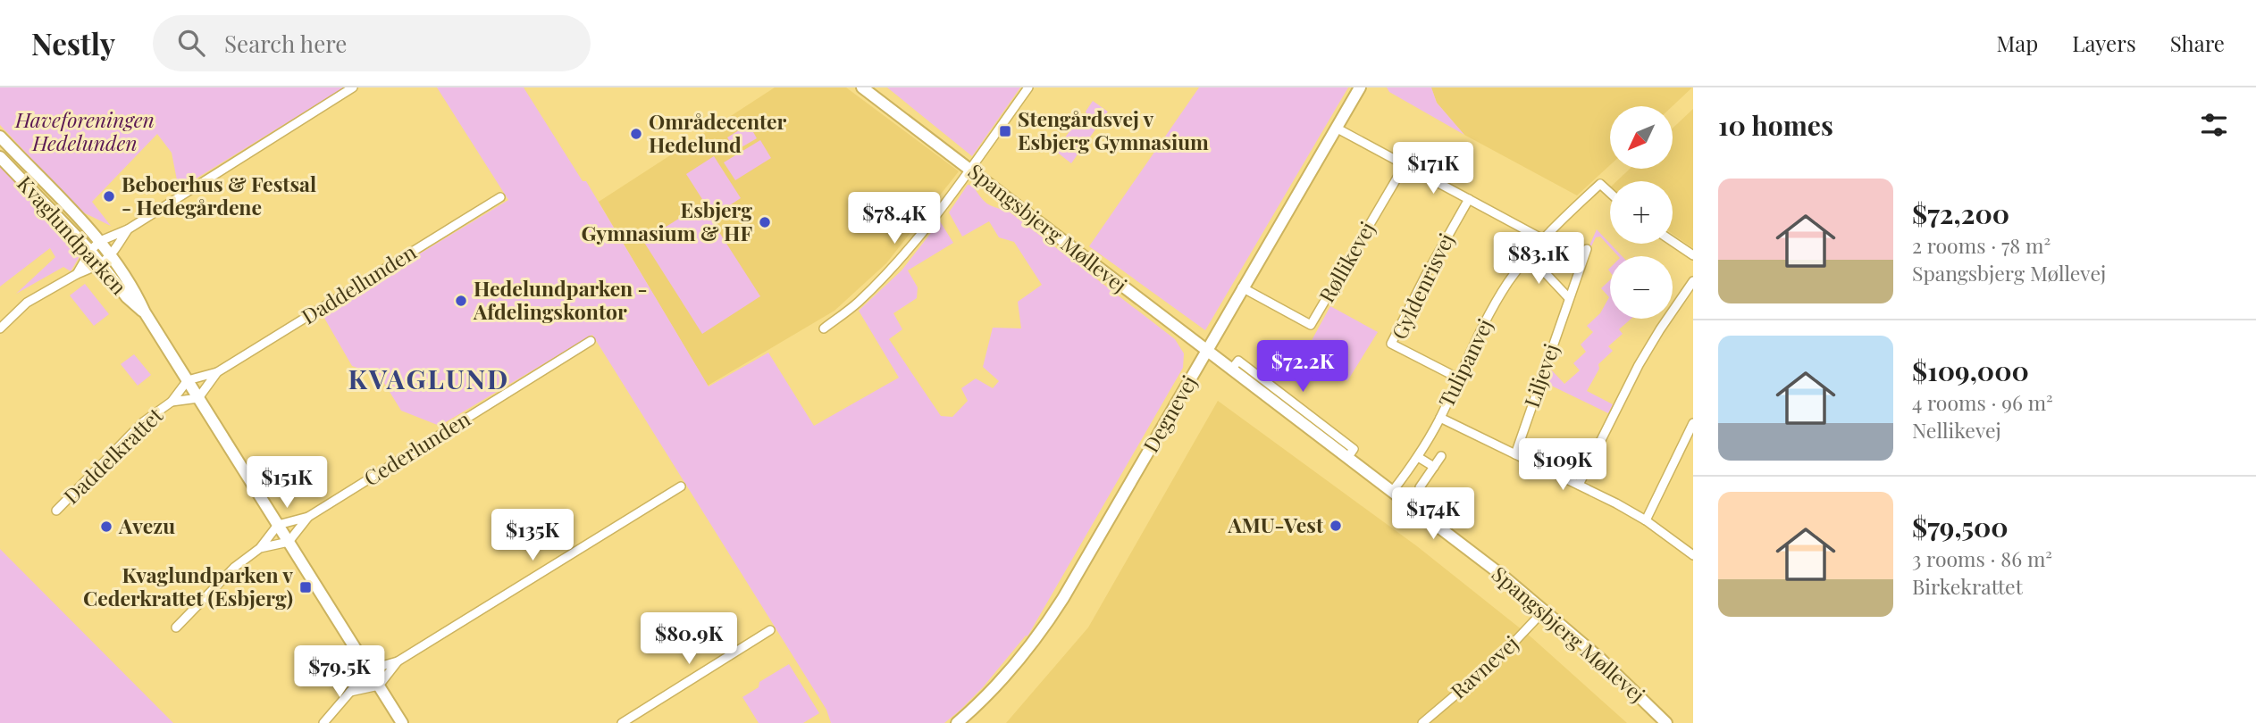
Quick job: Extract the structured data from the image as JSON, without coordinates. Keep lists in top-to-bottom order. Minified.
{"streets":{"street":["Spangsbjerg Møllevej","Kvaglundparken","Røllikevej","Daddellunden","Gyldenrisvej","Tulipanvej","Liljevej","Degnevej","Cederlunden","Daddelkrattet","Ravnevej"]},"crossings":[["Spangsbjerg Møllevej","Tulipanvej"],["Spangsbjerg Møllevej","Degnevej"],["Spangsbjerg Møllevej","Ravnevej"],["Kvaglundparken","Daddellunden"],["Kvaglundparken","Cederlunden"],["Kvaglundparken","Daddelkrattet"],["Røllikevej","Degnevej"],["Daddellunden","Daddelkrattet"],["Gyldenrisvej","Tulipanvej"]],"districts":["KVAGLUND"],"parks":["Haveforeningen Hedelunden"],"places":{"transit":["Stengårdsvej v Esbjerg Gymnasium","Kvaglundparken v Cederkrattet (Esbjerg)"],"other":["Områdecenter Hedelund","Beboerhus & Festsal - Hedegårdene","Esbjerg Gymnasium & HF","Hedelundparken - Afdelingskontor","AMU-Vest","Avezu"]},"north":"bottom left","page":{"header":"Nestly","search":"Search here","nav":["Map","Layers","Share"],"heading":"10 homes","map_buttons":["+","−"],"price":["$171K","$78.4K","$83.1K","$72.2K","$109K","$151K","$174K","$135K","$80.9K","$79.5K"],"list":[{"name":"$72,200","note":"2 rooms · 78 m² · Spangsbjerg Møllevej"},{"name":"$109,000","note":"4 rooms · 96 m² · Nellikevej"},{"name":"$79,500","note":"3 rooms · 86 m² · Birkekrattet"}]}}
